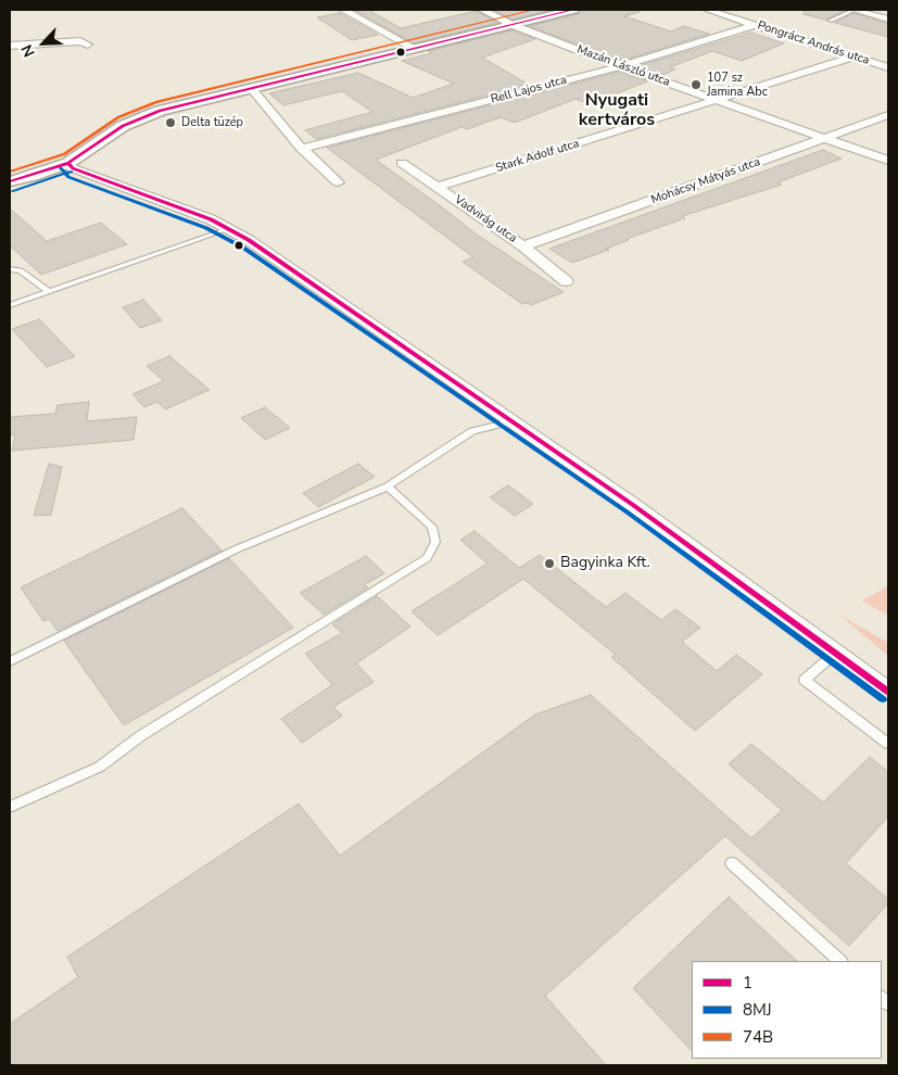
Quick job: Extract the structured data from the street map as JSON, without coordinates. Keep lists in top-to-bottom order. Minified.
{"streets":{"street":["Pongrácz András utca","Mazán László utca","Rell Lajos utca","Stark Adolf utca","Mohácsy Mátyás utca","Vadvirág utca"]},"crossings":[["Pongrácz András utca","Rell Lajos utca"],["Pongrácz András utca","Stark Adolf utca"],["Mazán László utca","Rell Lajos utca"],["Mazán László utca","Stark Adolf utca"],["Mazán László utca","Mohácsy Mátyás utca"],["Stark Adolf utca","Vadvirág utca"],["Mohácsy Mátyás utca","Vadvirág utca"]],"districts":["Nyugati kertváros"],"places":["107 sz Jamina Abc","Delta tüzép","Bagyinka Kft."],"lines":["transit line 1","transit line 74B","transit line 8MJ"],"legend":["1","8MJ","74B"],"north":"bottom left"}
